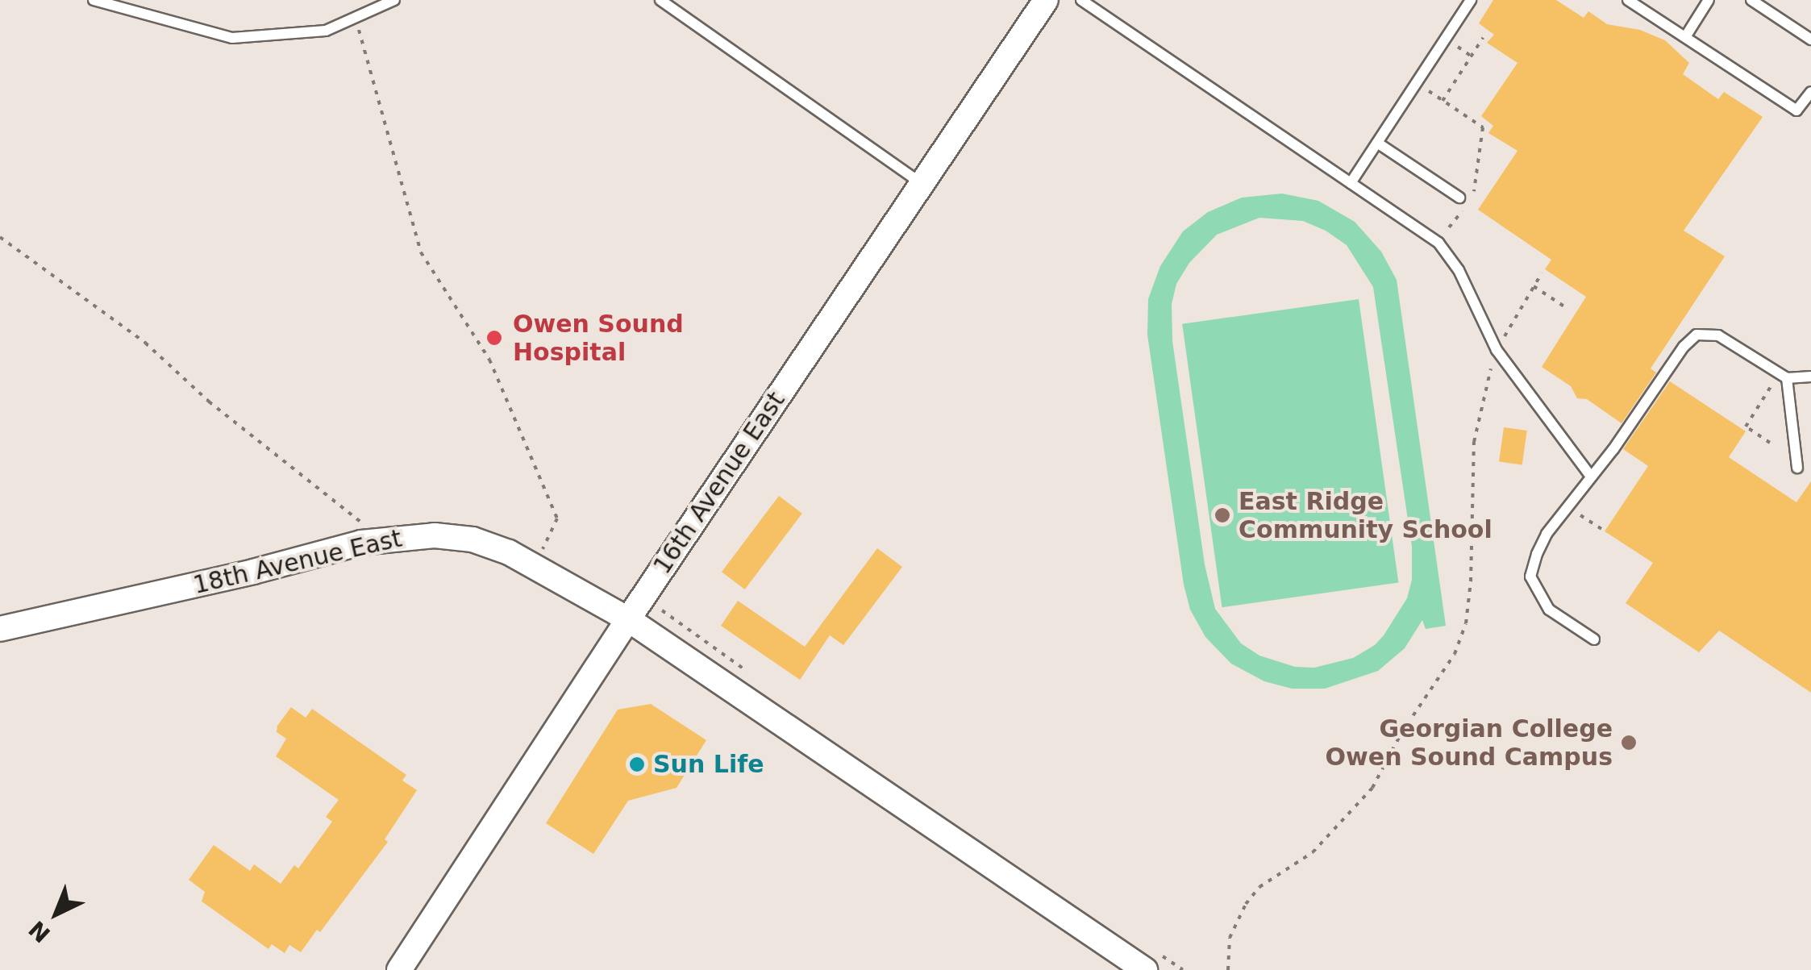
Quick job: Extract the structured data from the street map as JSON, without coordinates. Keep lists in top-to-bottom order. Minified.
{"streets":{"street":["16th Avenue East","18th Avenue East"]},"crossings":[["16th Avenue East","18th Avenue East"]],"places":["Owen Sound Hospital","East Ridge Community School","Georgian College Owen Sound Campus","Sun Life"],"north":"bottom left"}
